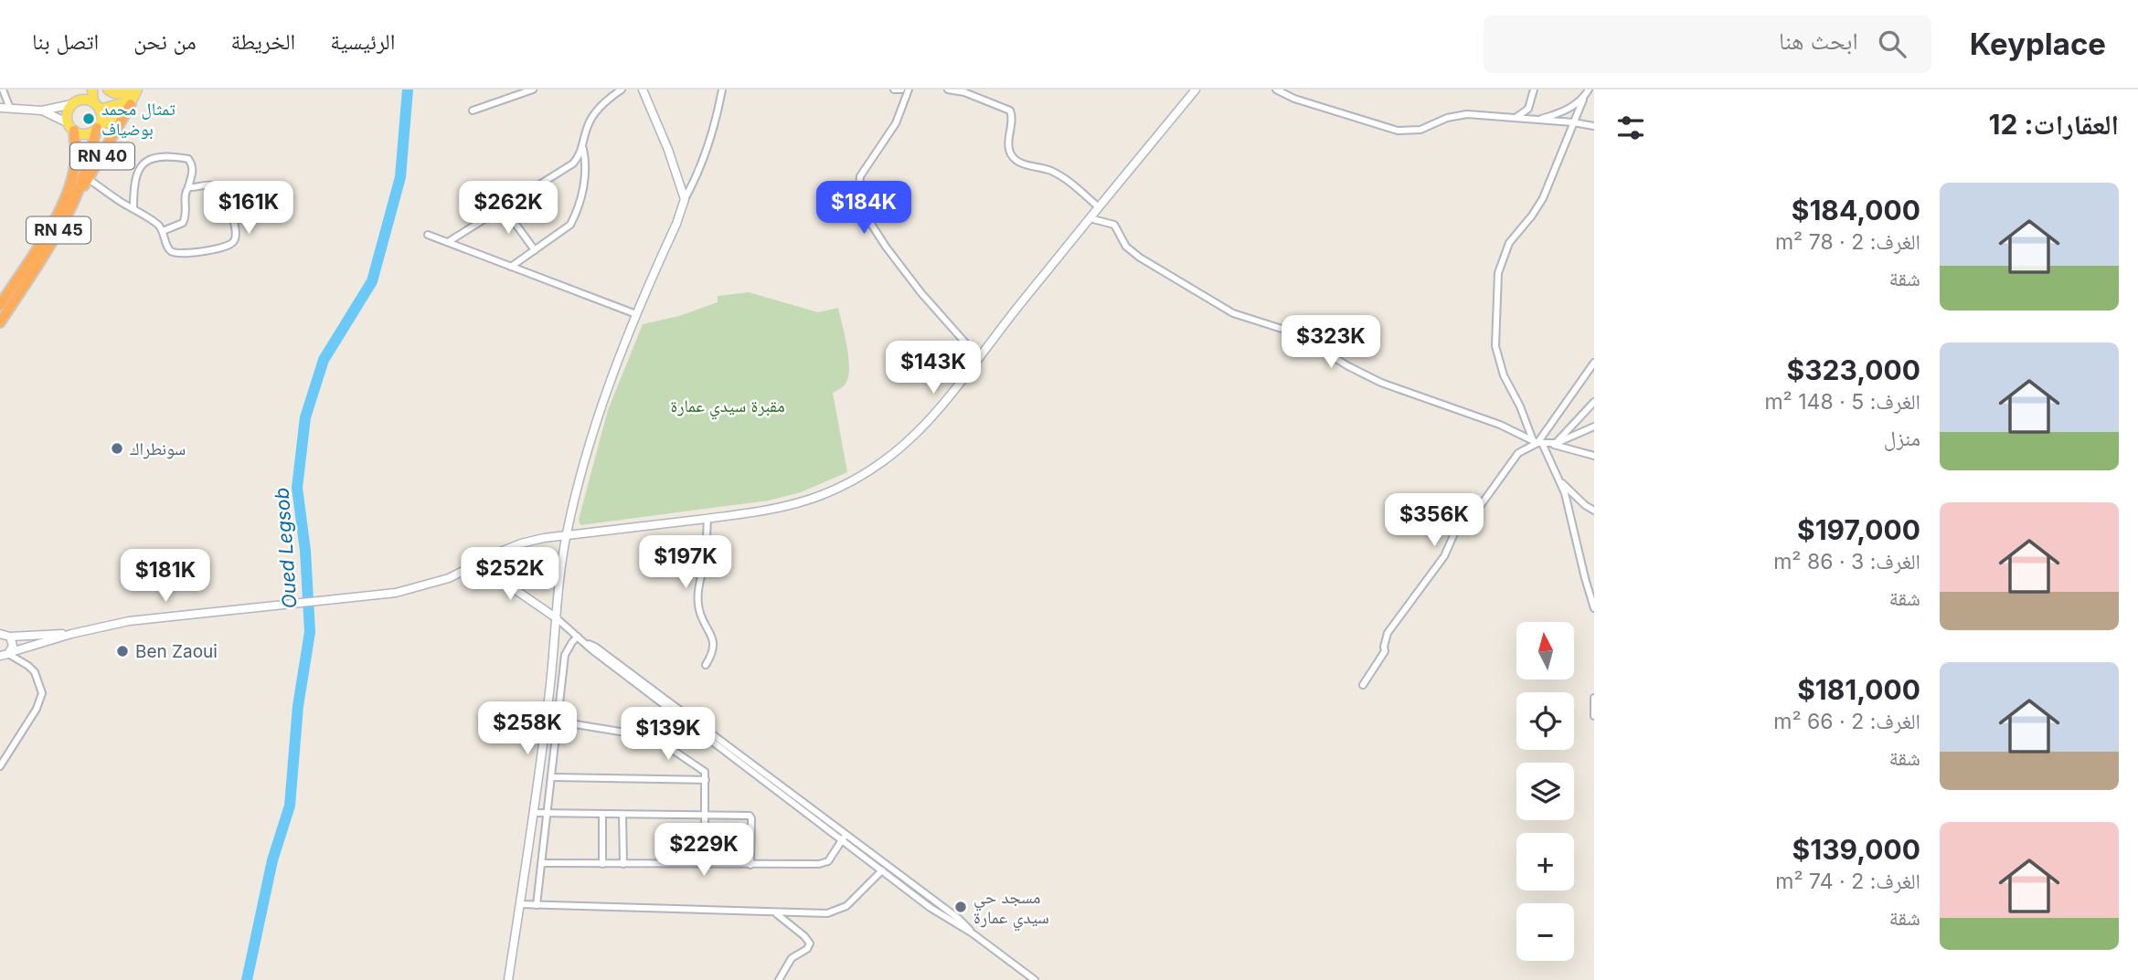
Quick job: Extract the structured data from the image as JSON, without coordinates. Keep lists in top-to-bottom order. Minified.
{"streets":{"highway":["RN 40","RN 45"]},"crossings":[["RN 40","RN 45"]],"water":["Oued Legsob"],"parks":["مقبرة سيدي عمارة"],"places":["تمثال محمد بوضياف","سونطراك","Ben Zaoui","مسجد حي سيدي عمارة"],"north":"top","page":{"header":"Keyplace","search":"ابحث هنا","nav":["الرئيسية","الخريطة","من نحن","اتصل بنا"],"heading":"العقارات: 12","list":[{"name":"$184,000","note":"الغرف: 2 · 78 m² · شقة"},{"name":"$323,000","note":"الغرف: 5 · 148 m² · منزل"},{"name":"$197,000","note":"الغرف: 3 · 86 m² · شقة"},{"name":"$181,000","note":"الغرف: 2 · 66 m² · شقة"},{"name":"$139,000","note":"الغرف: 2 · 74 m² · شقة"}],"price":["$161K","$262K","$184K","$323K","$143K","$356K","$197K","$252K","$181K","$258K","$139K","$229K"],"map_buttons":["+","−"]}}
